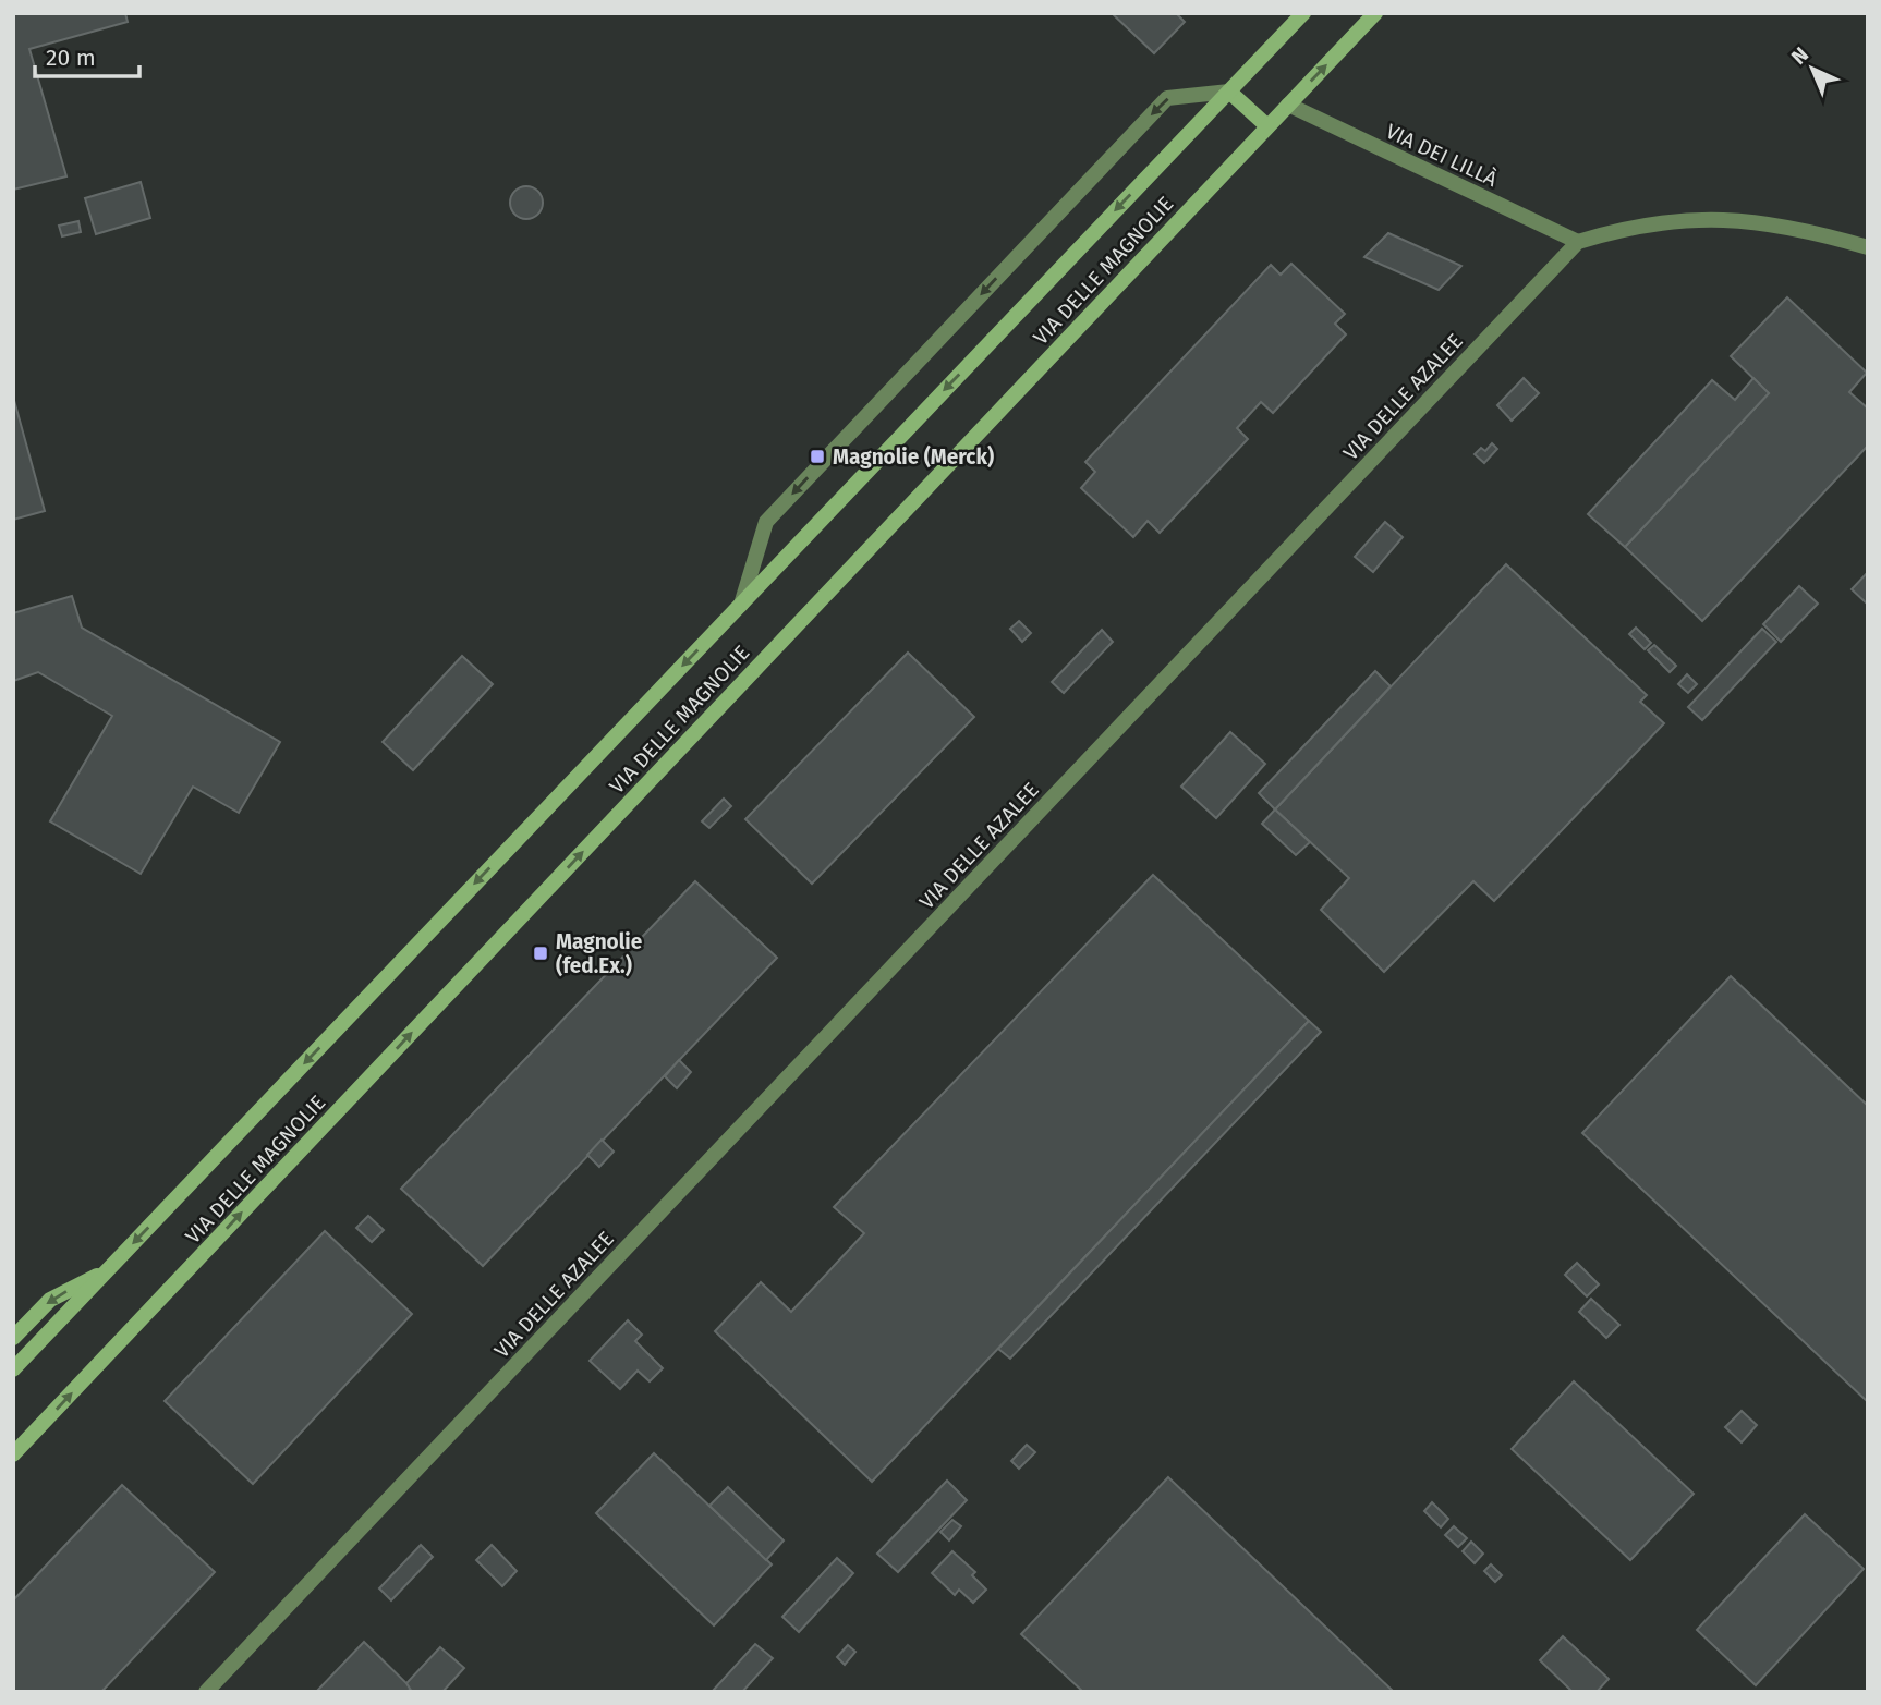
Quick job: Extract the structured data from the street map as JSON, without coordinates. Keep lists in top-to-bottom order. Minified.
{"streets":{"street":["VIA DEI LILLÀ","VIA DELLE MAGNOLIE","VIA DELLE AZALEE"]},"crossings":[["VIA DEI LILLÀ","VIA DELLE MAGNOLIE"],["VIA DEI LILLÀ","VIA DELLE AZALEE"]],"places":{"transit":["Magnolie (Merck)","Magnolie (fed.Ex.)"]},"scale_bar":"20 m","north":"top left"}
